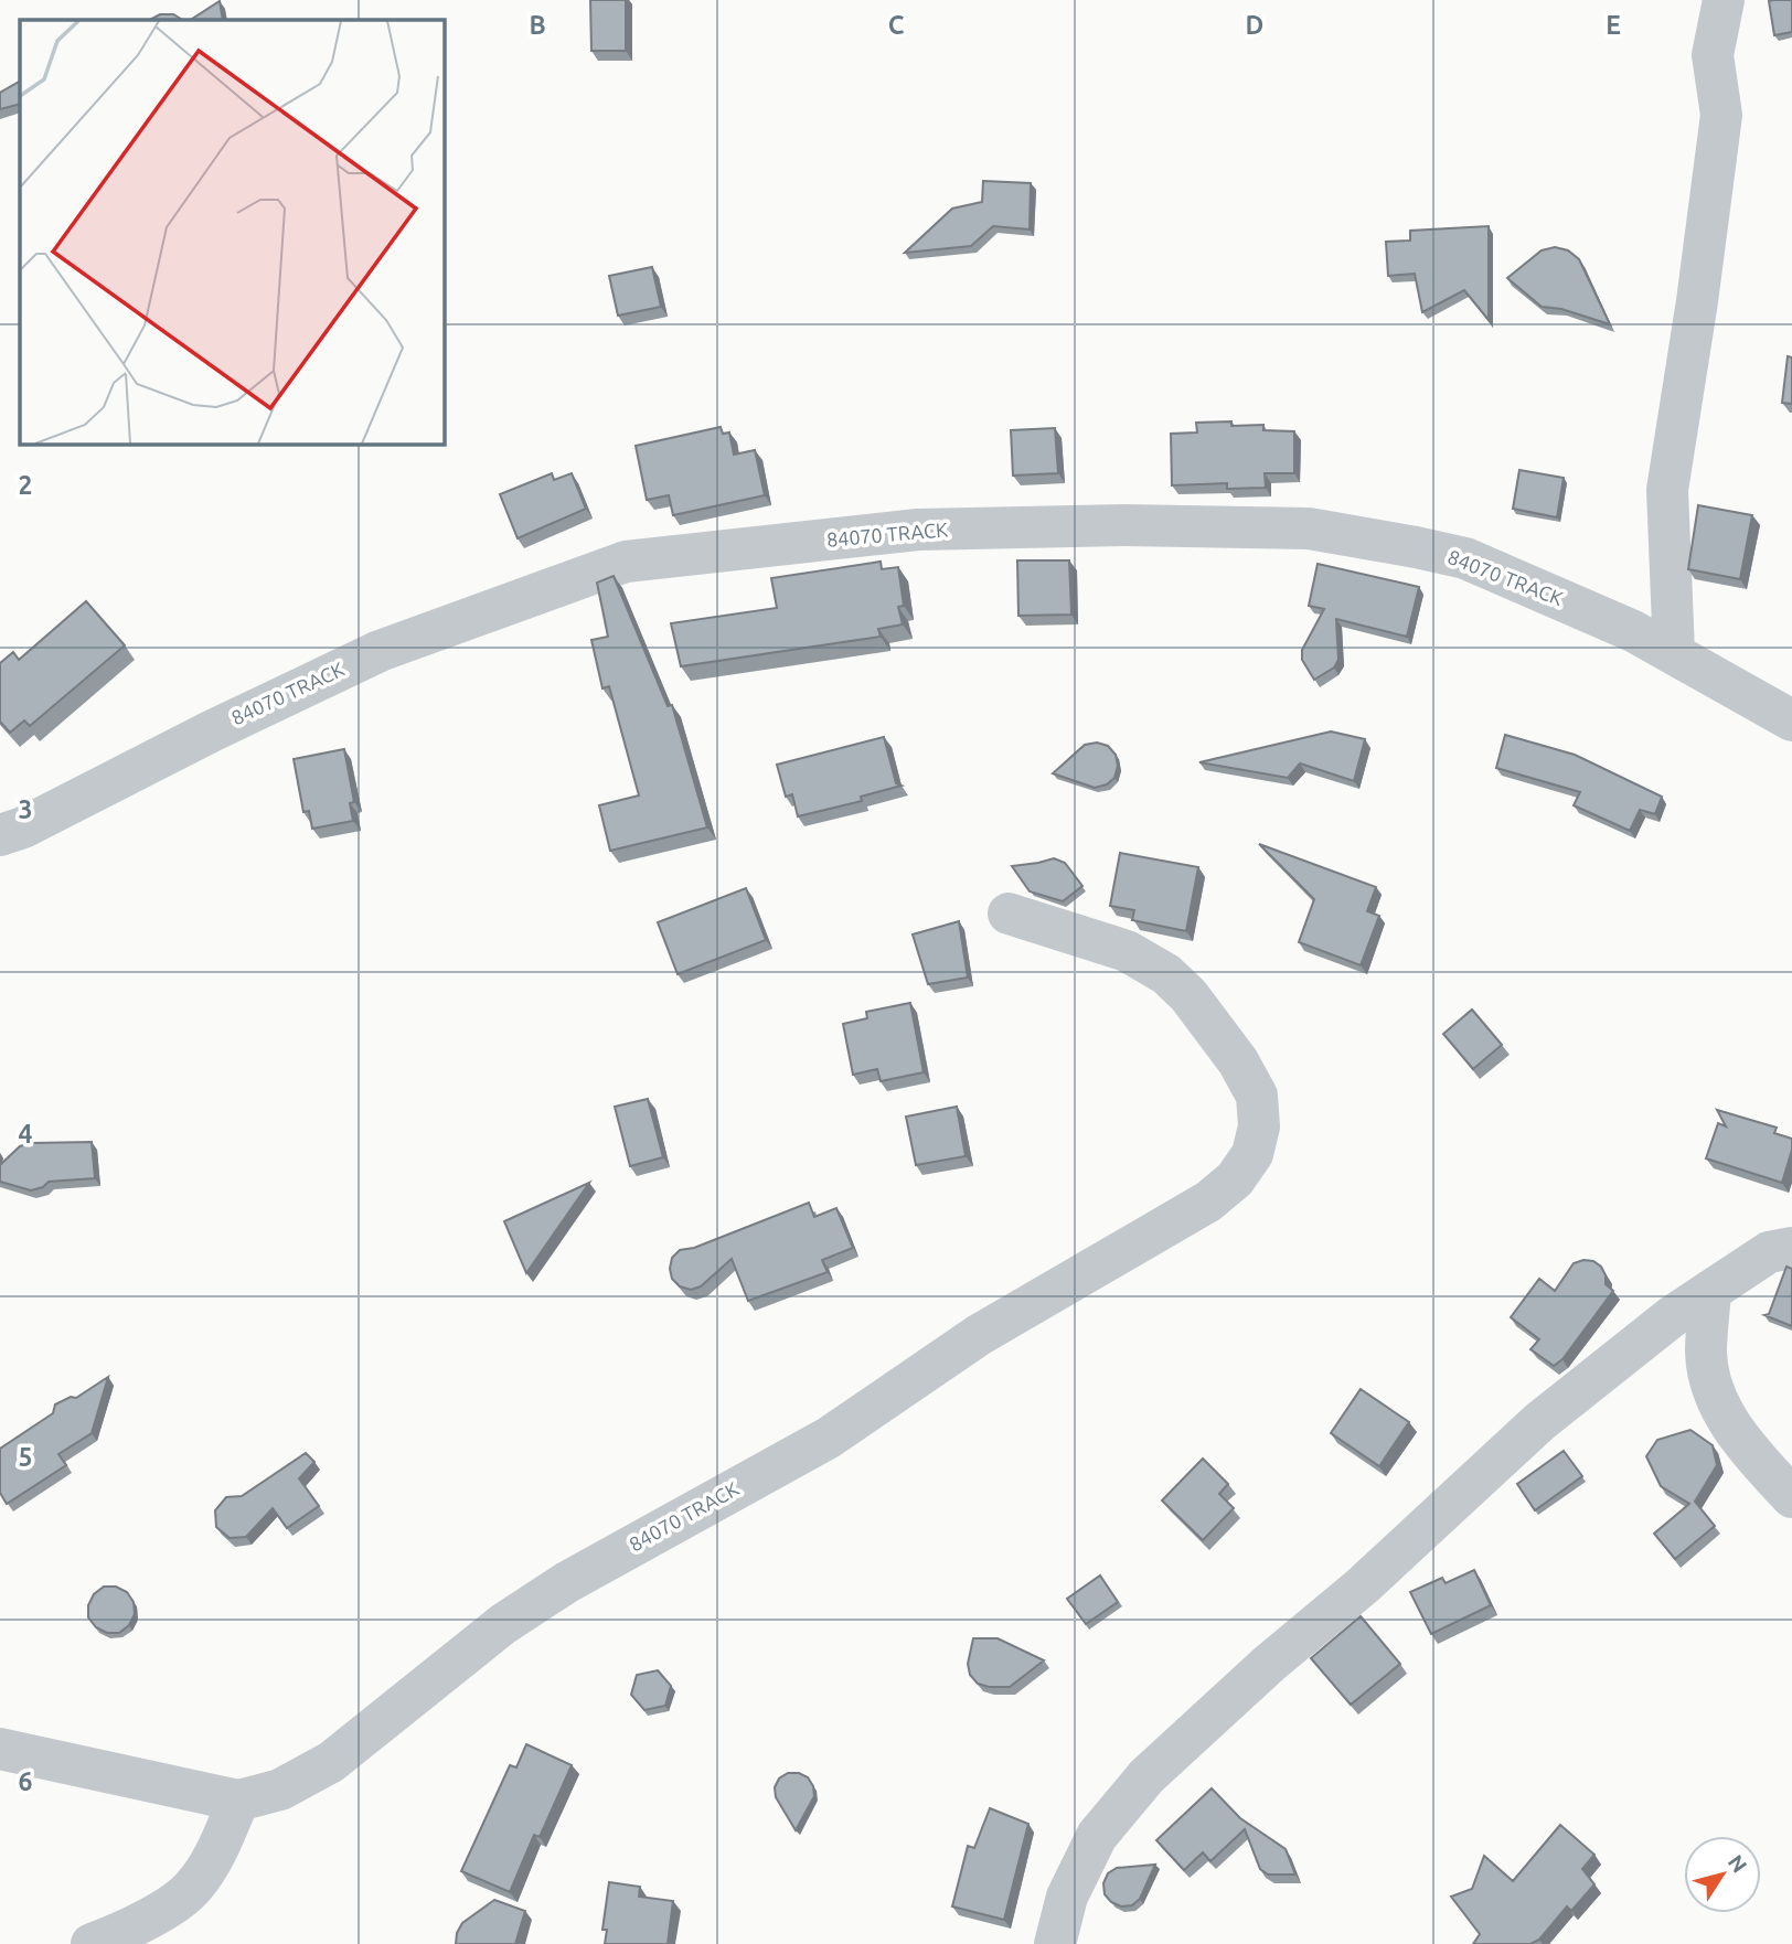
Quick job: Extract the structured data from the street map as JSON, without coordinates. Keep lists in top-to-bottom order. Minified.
{"streets":{"street":["84070 TRACK"]},"north":"top right","grid":{"columns":["B","C","D","E"],"rows":["2","3","4","5","6"]}}
